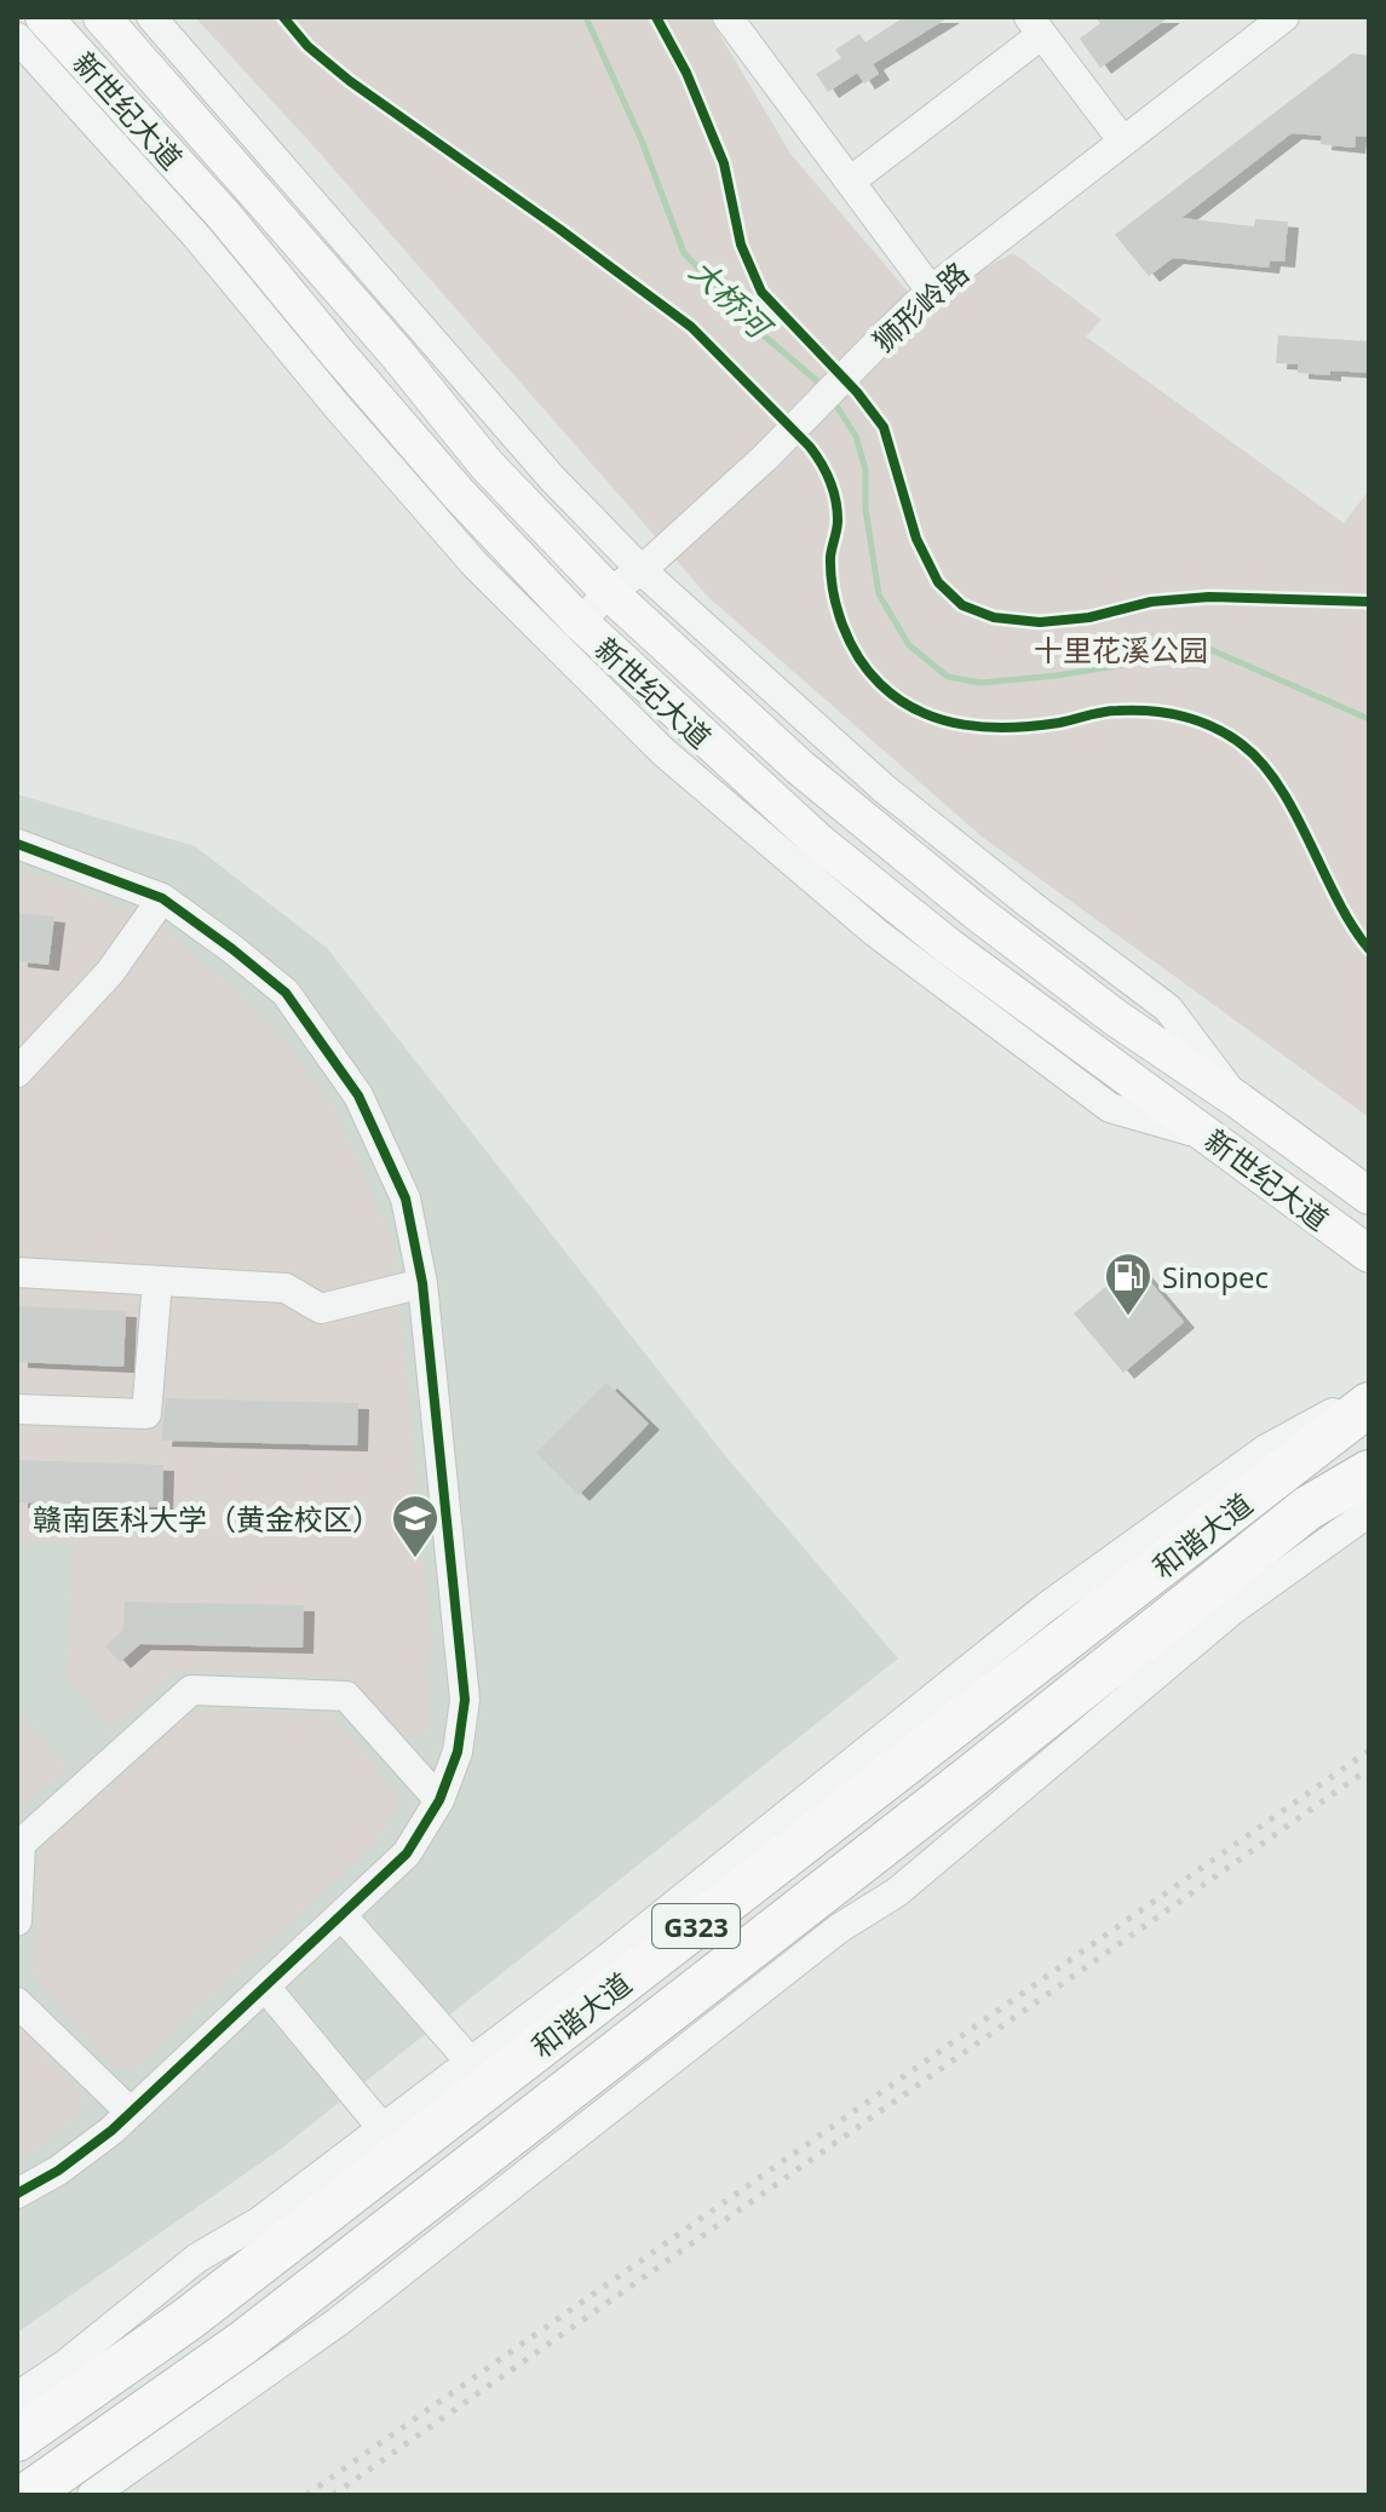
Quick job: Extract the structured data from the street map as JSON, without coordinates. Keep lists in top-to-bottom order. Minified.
{"streets":{"highway":["和谐大道","G323"],"main road":["新世纪大道"],"street":["狮形岭路"]},"crossings":[["新世纪大道","狮形岭路"]],"water":["大桥河"],"parks":["十里花溪公园"],"places":{"fuel station":["Sinopec"],"school or university":["赣南医科大学（黄金校区）"]}}
